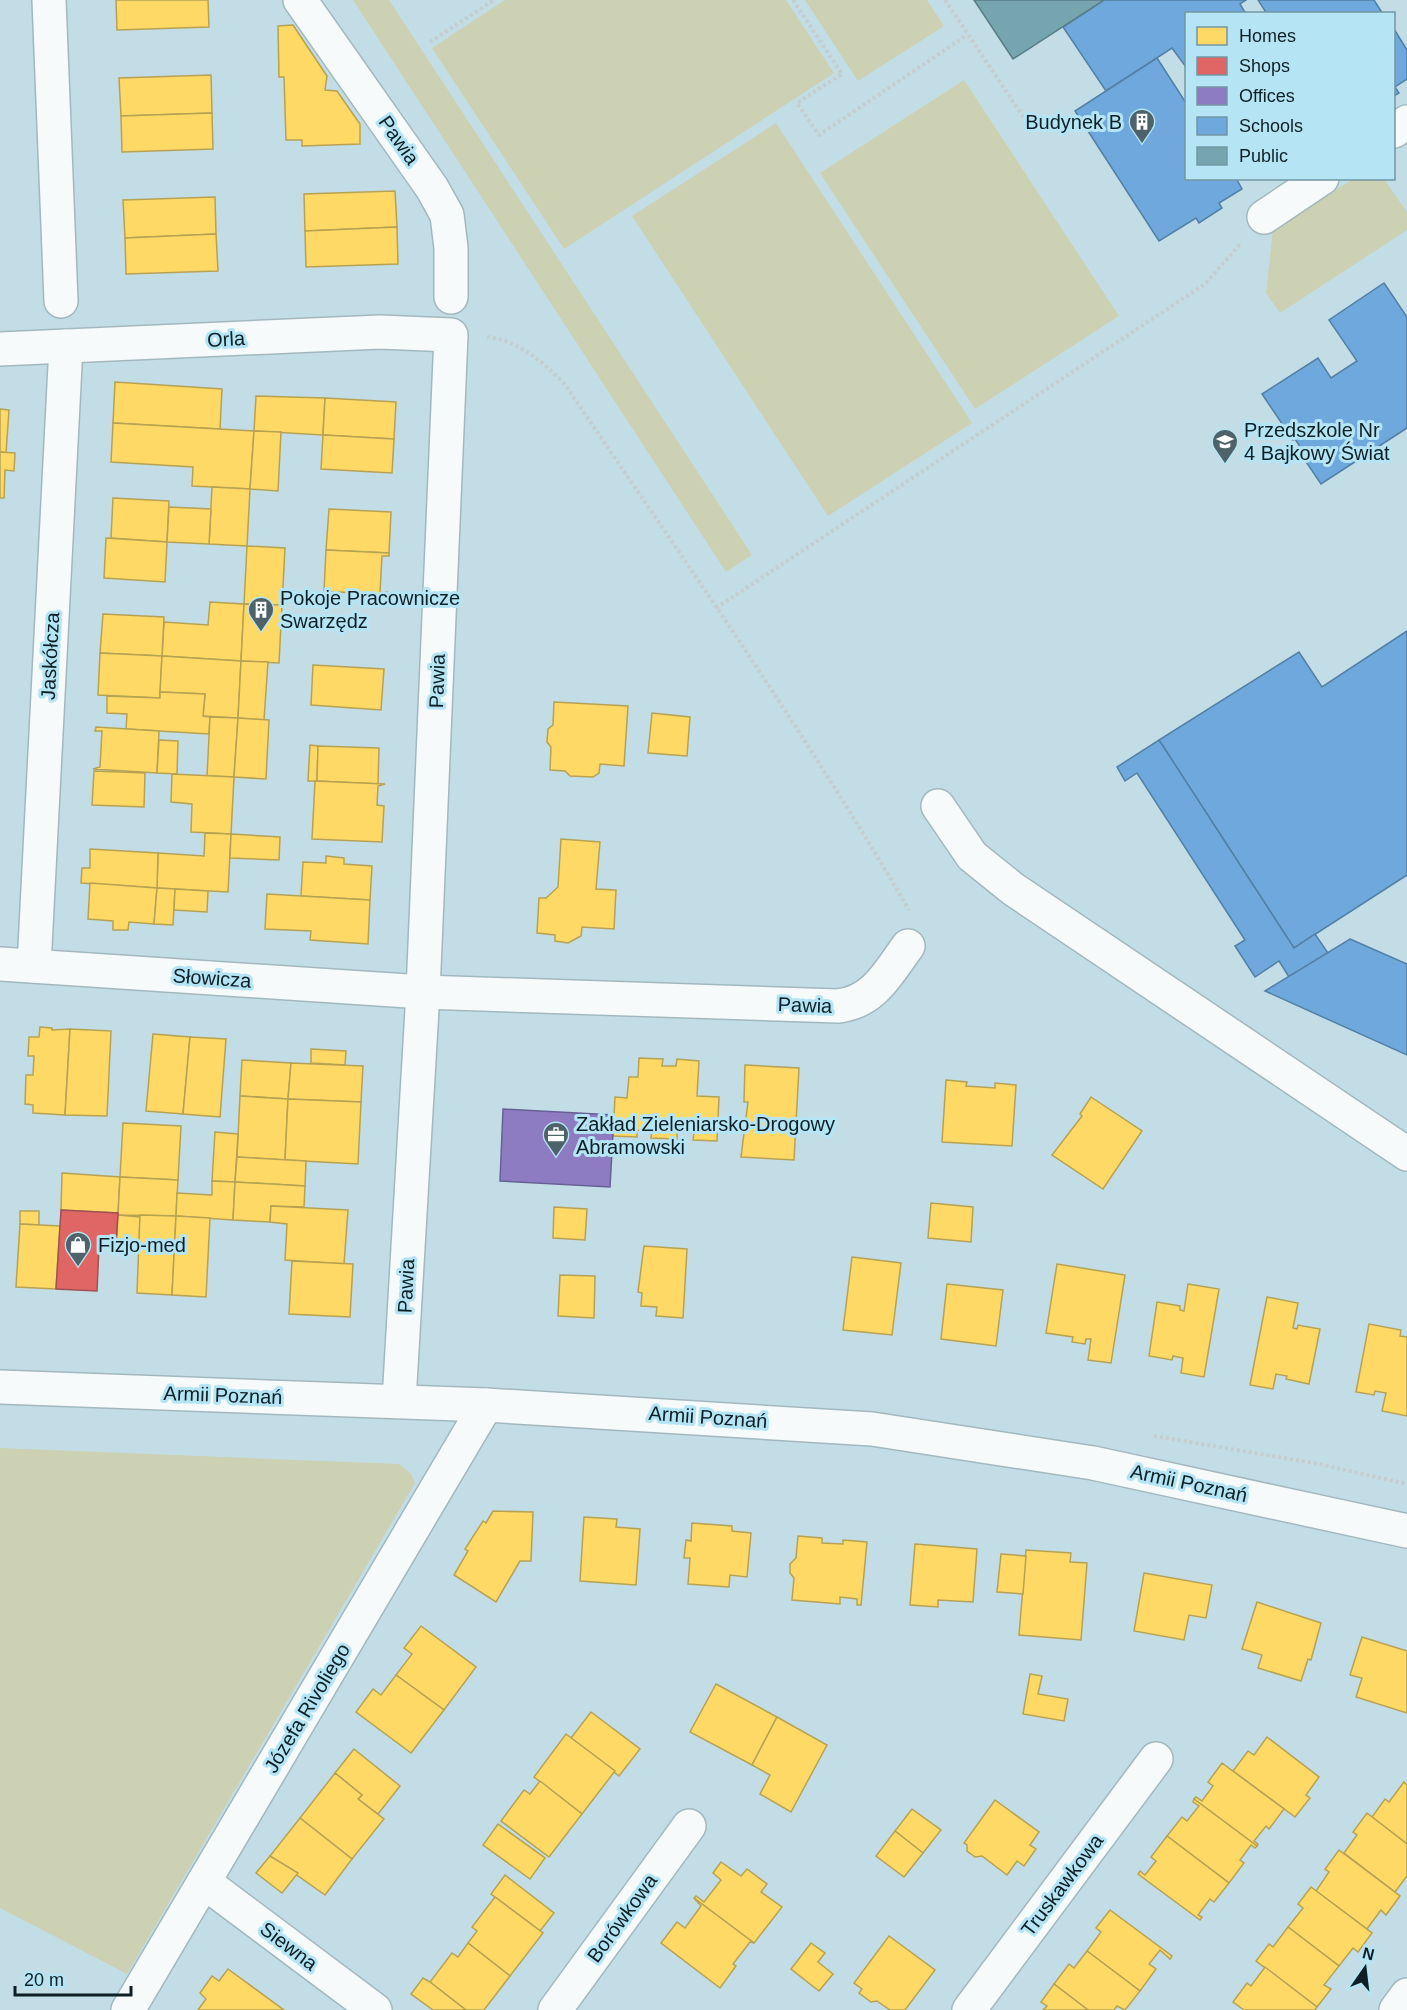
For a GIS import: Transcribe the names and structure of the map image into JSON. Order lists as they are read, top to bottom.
{
  "streets": {
    "street": [
      "Pawia",
      "Orla",
      "Jaskółcza",
      "Słowicza",
      "Armii Poznań",
      "Józefa Rivoliego",
      "Truskawkowa",
      "Borówkowa",
      "Siewna"
    ]
  },
  "crossings": [
    ["Pawia", "Orla"],
    ["Pawia", "Słowicza"],
    ["Pawia", "Armii Poznań"],
    ["Orla", "Jaskółcza"],
    ["Jaskółcza", "Słowicza"],
    ["Armii Poznań", "Józefa Rivoliego"],
    ["Józefa Rivoliego", "Siewna"]
  ],
  "places": {
    "building": ["Budynek B", "Pokoje Pracownicze Swarzędz"],
    "school or university": ["Przedszkole Nr 4 Bajkowy Świat"],
    "office": ["Zakład Zieleniarsko-Drogowy Abramowski"],
    "shop": ["Fizjo-med"]
  },
  "legend": [
    "Homes",
    "Shops",
    "Offices",
    "Schools",
    "Public"
  ],
  "scale_bar": "20 m",
  "north": "top"
}
